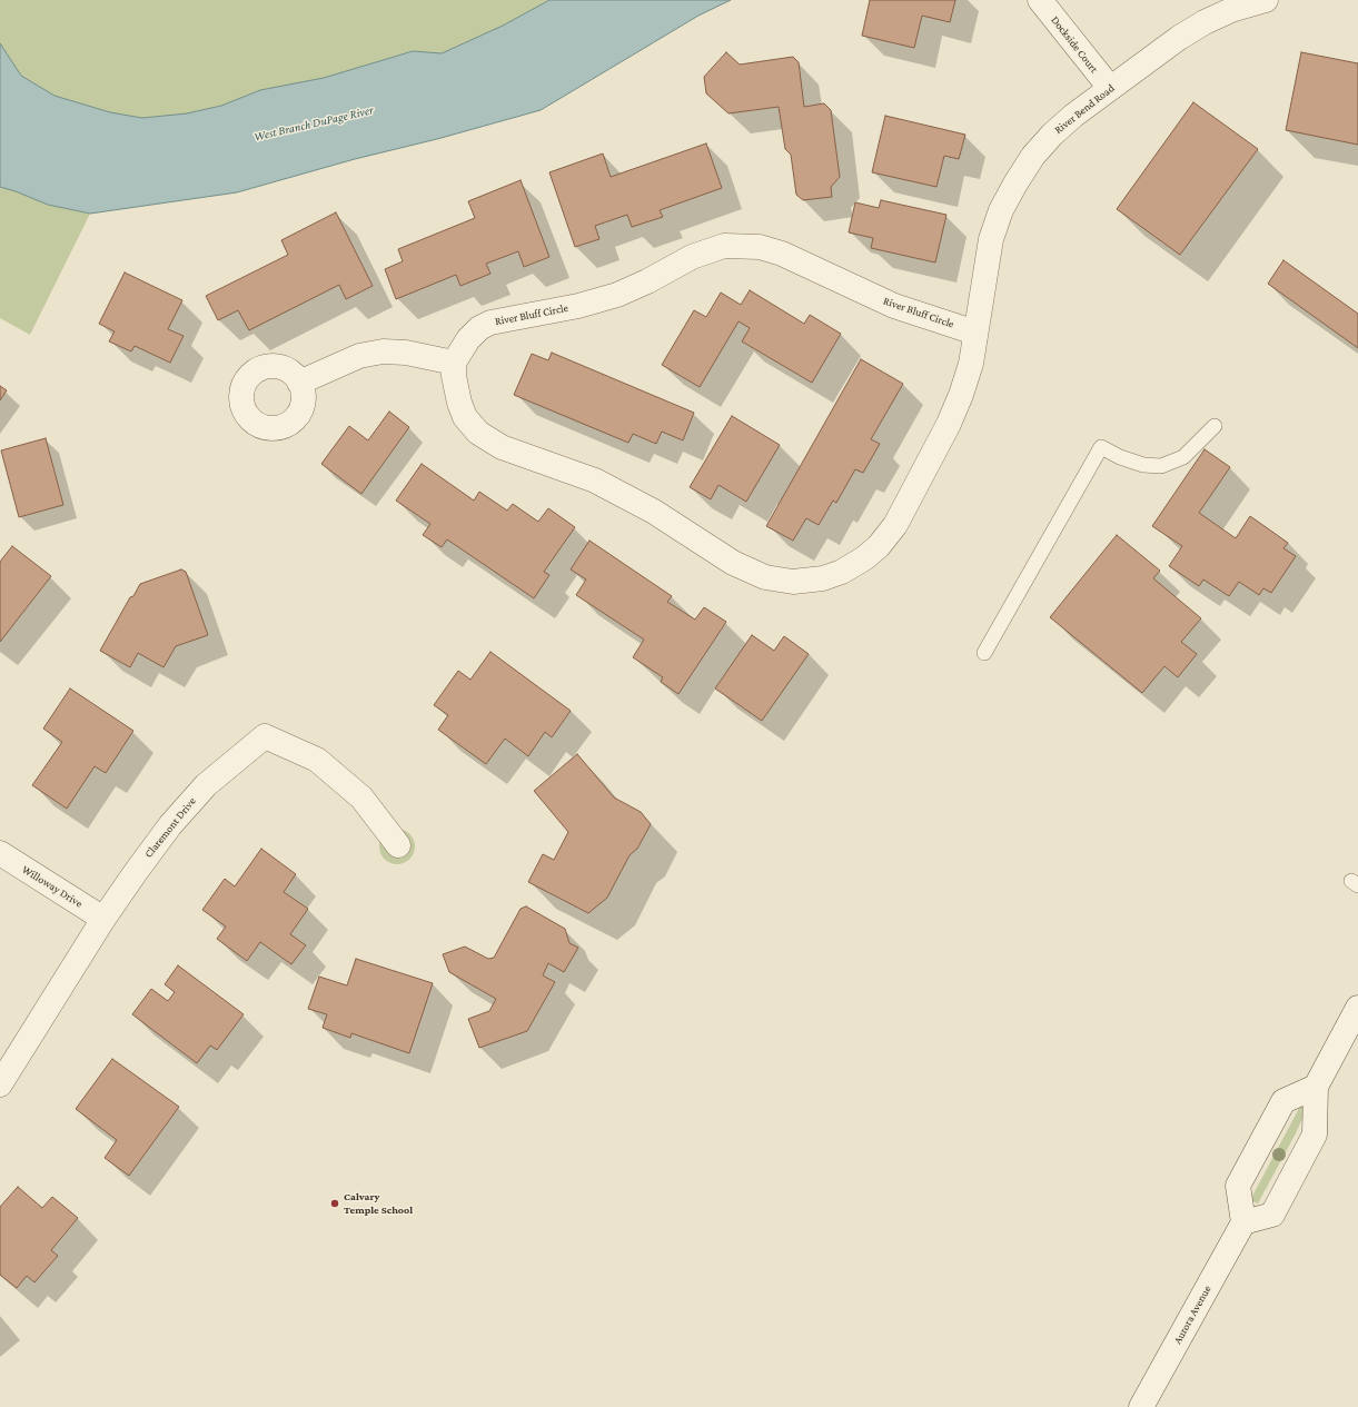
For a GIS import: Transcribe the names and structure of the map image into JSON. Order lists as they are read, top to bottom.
{
  "streets": {
    "street": [
      "Dockside Court",
      "River Bend Road",
      "River Bluff Circle",
      "Claremont Drive",
      "Willoway Drive",
      "Aurora Avenue"
    ]
  },
  "crossings": [
    ["Dockside Court", "River Bend Road"],
    ["River Bend Road", "River Bluff Circle"],
    ["Claremont Drive", "Willoway Drive"]
  ],
  "water": ["West Branch DuPage River"],
  "places": ["Calvary Temple School"]
}
